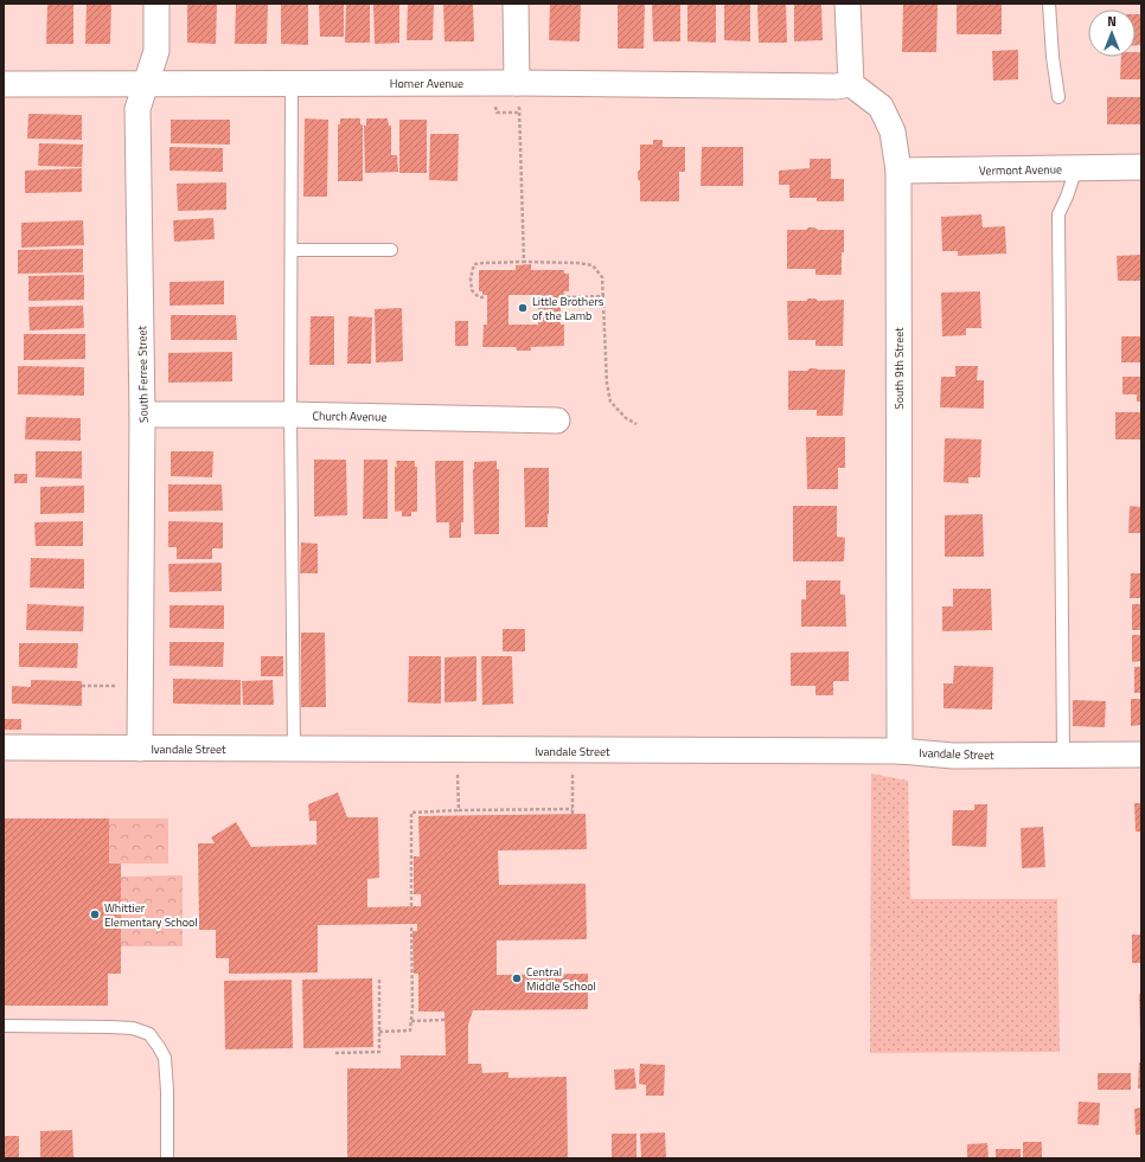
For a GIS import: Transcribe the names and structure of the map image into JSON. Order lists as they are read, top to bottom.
{
  "streets": {
    "street": [
      "Homer Avenue",
      "Vermont Avenue",
      "South 9th Street",
      "South Ferree Street",
      "Church Avenue",
      "Ivandale Street"
    ]
  },
  "crossings": [
    ["Homer Avenue", "South 9th Street"],
    ["Homer Avenue", "South Ferree Street"],
    ["Vermont Avenue", "South 9th Street"],
    ["South 9th Street", "Ivandale Street"],
    ["South Ferree Street", "Church Avenue"],
    ["South Ferree Street", "Ivandale Street"]
  ],
  "places": ["Little Brothers of the Lamb", "Whittier Elementary School", "Central Middle School"],
  "north": "top"
}
